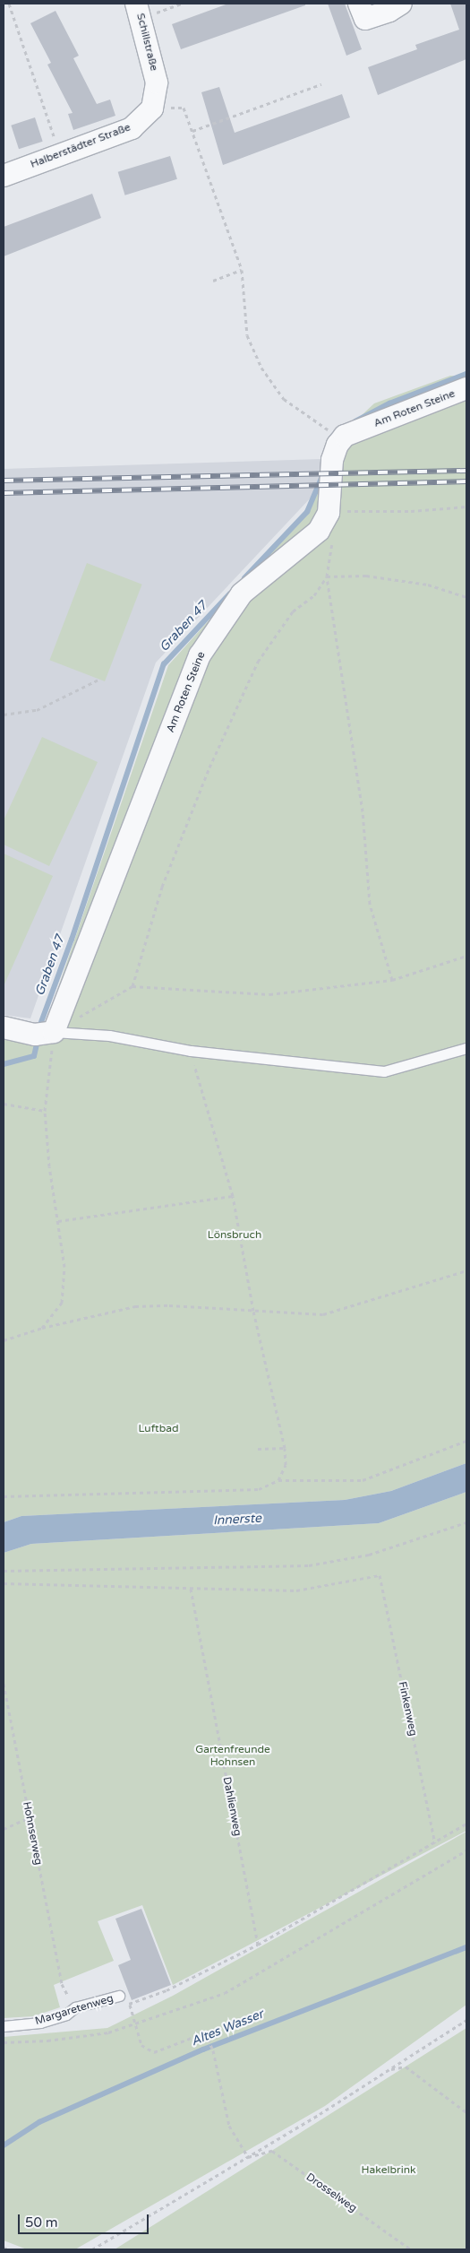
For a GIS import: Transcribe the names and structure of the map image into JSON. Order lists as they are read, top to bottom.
{
  "streets": {
    "street": ["Schillstraße", "Halberstädter Straße", "Am Roten Steine"],
    "lane": ["Margaretenweg"],
    "path": [
      "Finkenweg",
      "Dahlienweg",
      "Hohnserweg",
      "Drosselweg"
    ]
  },
  "crossings": [
    ["Schillstraße", "Halberstädter Straße"],
    ["Finkenweg", "Dahlienweg"]
  ],
  "water": ["Graben 47", "Innerste", "Altes Wasser"],
  "parks": [
    "Lönsbruch",
    "Luftbad",
    "Gartenfreunde Hohnsen",
    "Hakelbrink"
  ],
  "scale_bar": "50 m"
}
